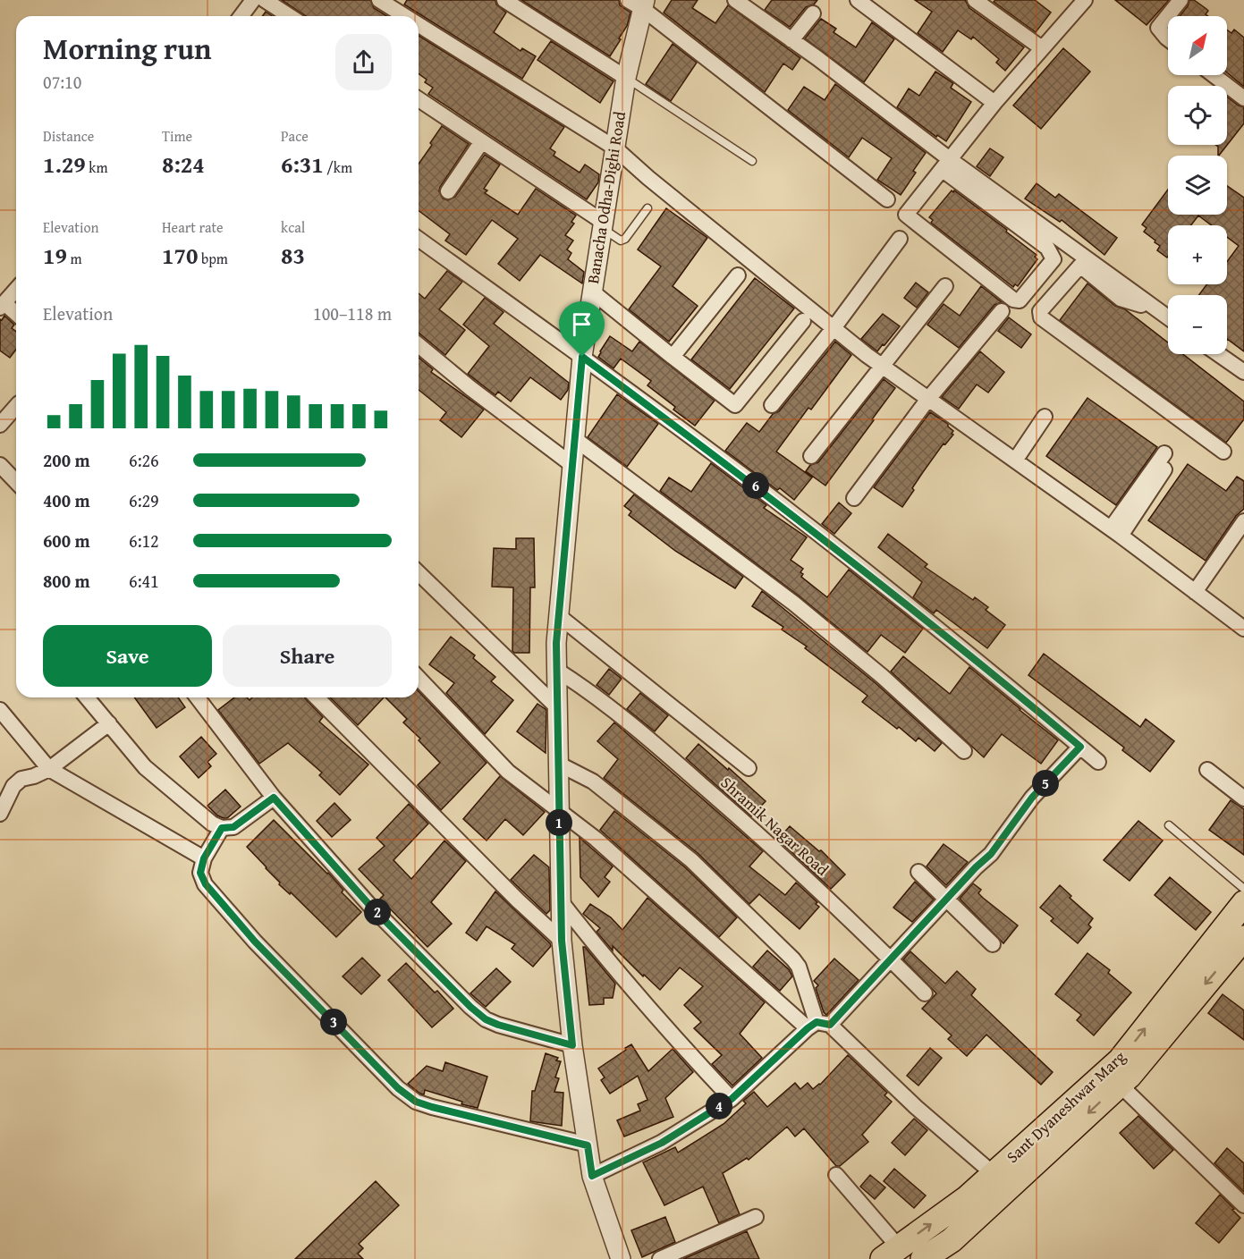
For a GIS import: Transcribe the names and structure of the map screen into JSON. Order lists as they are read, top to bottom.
{
  "streets": {
    "main road": ["Sant Dyaneshwar Marg"],
    "street": ["Banacha Odha-Dighi Road", "Shramik Nagar Road"]
  },
  "crossings": [
    ["Banacha Odha-Dighi Road", "Shramik Nagar Road"]
  ],
  "north": "top right",
  "page": {
    "map_buttons": ["+", "−"],
    "heading": ["Morning run", "07:10"],
    "stats": [
      ["Distance", "1.29 km"],
      ["Time", "8:24"],
      ["Pace", "6:31 /km"],
      ["Elevation", "19 m"],
      ["Heart rate", "170 bpm"],
      ["kcal", "83"]
    ],
    "chart": ["Elevation", "100–118 m"],
    "list": [
      {
        "name": "200 m",
        "note": "6:26"
      },
      {
        "name": "400 m",
        "note": "6:29"
      },
      {
        "name": "600 m",
        "note": "6:12"
      },
      {
        "name": "800 m",
        "note": "6:41"
      }
    ],
    "pins": [
      "6",
      "5",
      "1",
      "2",
      "3",
      "4"
    ],
    "buttons": ["Save", "Share"]
  }
}
